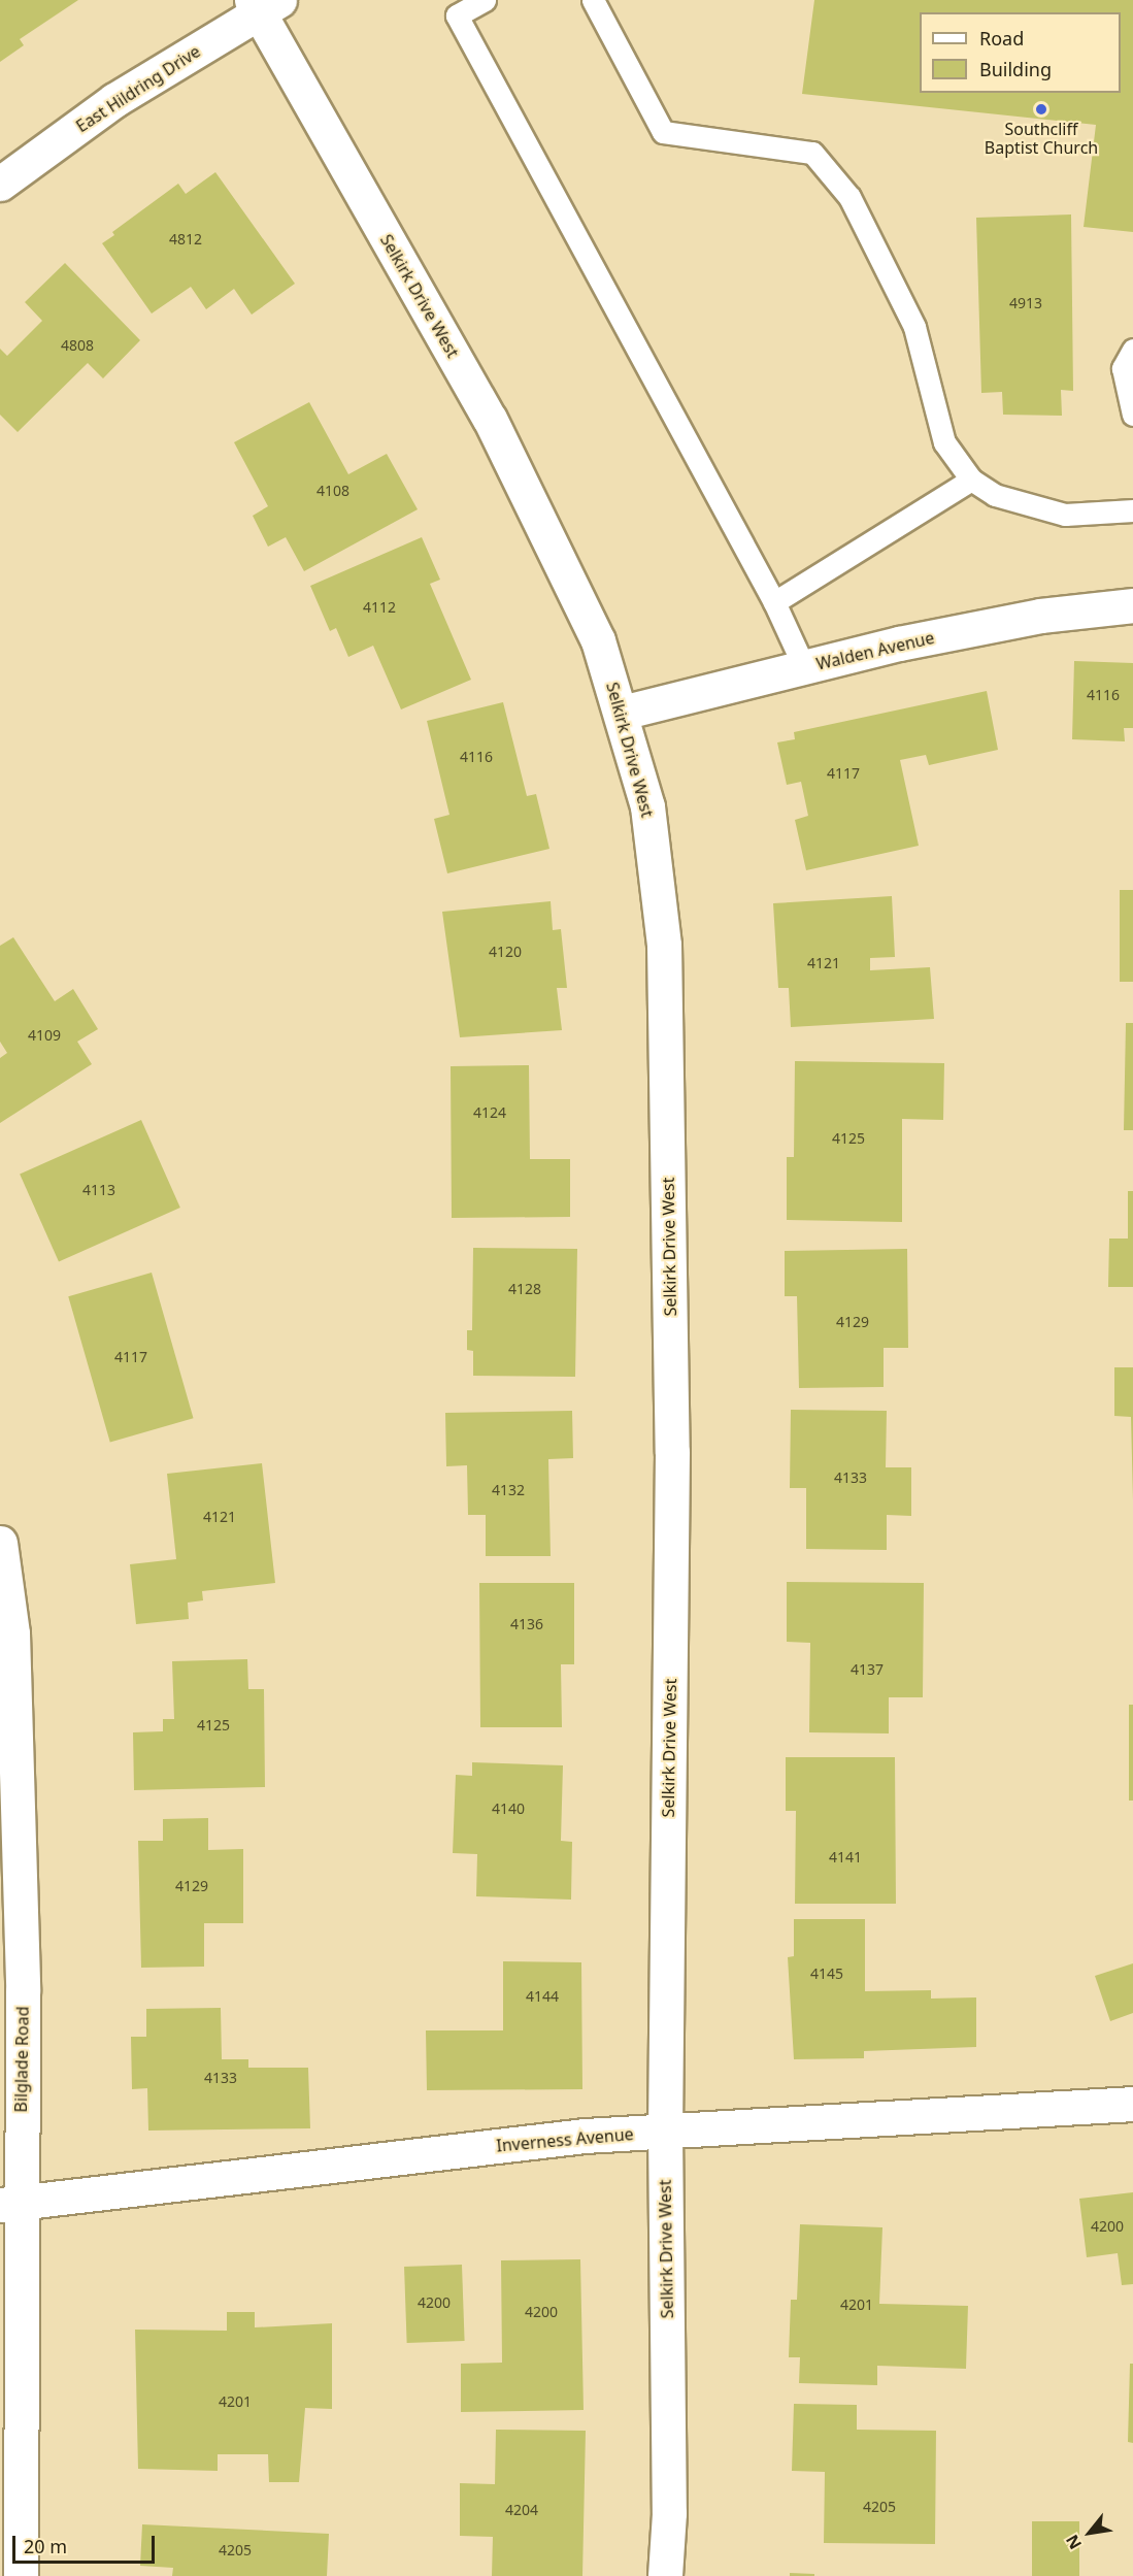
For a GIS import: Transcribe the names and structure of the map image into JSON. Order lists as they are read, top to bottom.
{
  "streets": {
    "street": [
      "East Hildring Drive",
      "Selkirk Drive West",
      "Walden Avenue",
      "Bilglade Road",
      "Inverness Avenue"
    ]
  },
  "crossings": [
    ["East Hildring Drive", "Selkirk Drive West"],
    ["Selkirk Drive West", "Walden Avenue"],
    ["Selkirk Drive West", "Inverness Avenue"],
    ["Bilglade Road", "Inverness Avenue"]
  ],
  "places": ["Southcliff Baptist Church"],
  "house_numbers": [
    "4812",
    "4913",
    "4808",
    "4108",
    "4112",
    "4116",
    "4116",
    "4117",
    "4120",
    "4121",
    "4109",
    "4124",
    "4125",
    "4113",
    "4128",
    "4129",
    "4117",
    "4133",
    "4132",
    "4121",
    "4136",
    "4137",
    "4125",
    "4140",
    "4141",
    "4129",
    "4145",
    "4144",
    "4133",
    "4200",
    "4200",
    "4201",
    "4200",
    "4201",
    "4205",
    "4204",
    "4205"
  ],
  "legend": ["Road", "Building"],
  "scale_bar": "20 m",
  "north": "bottom left"
}
